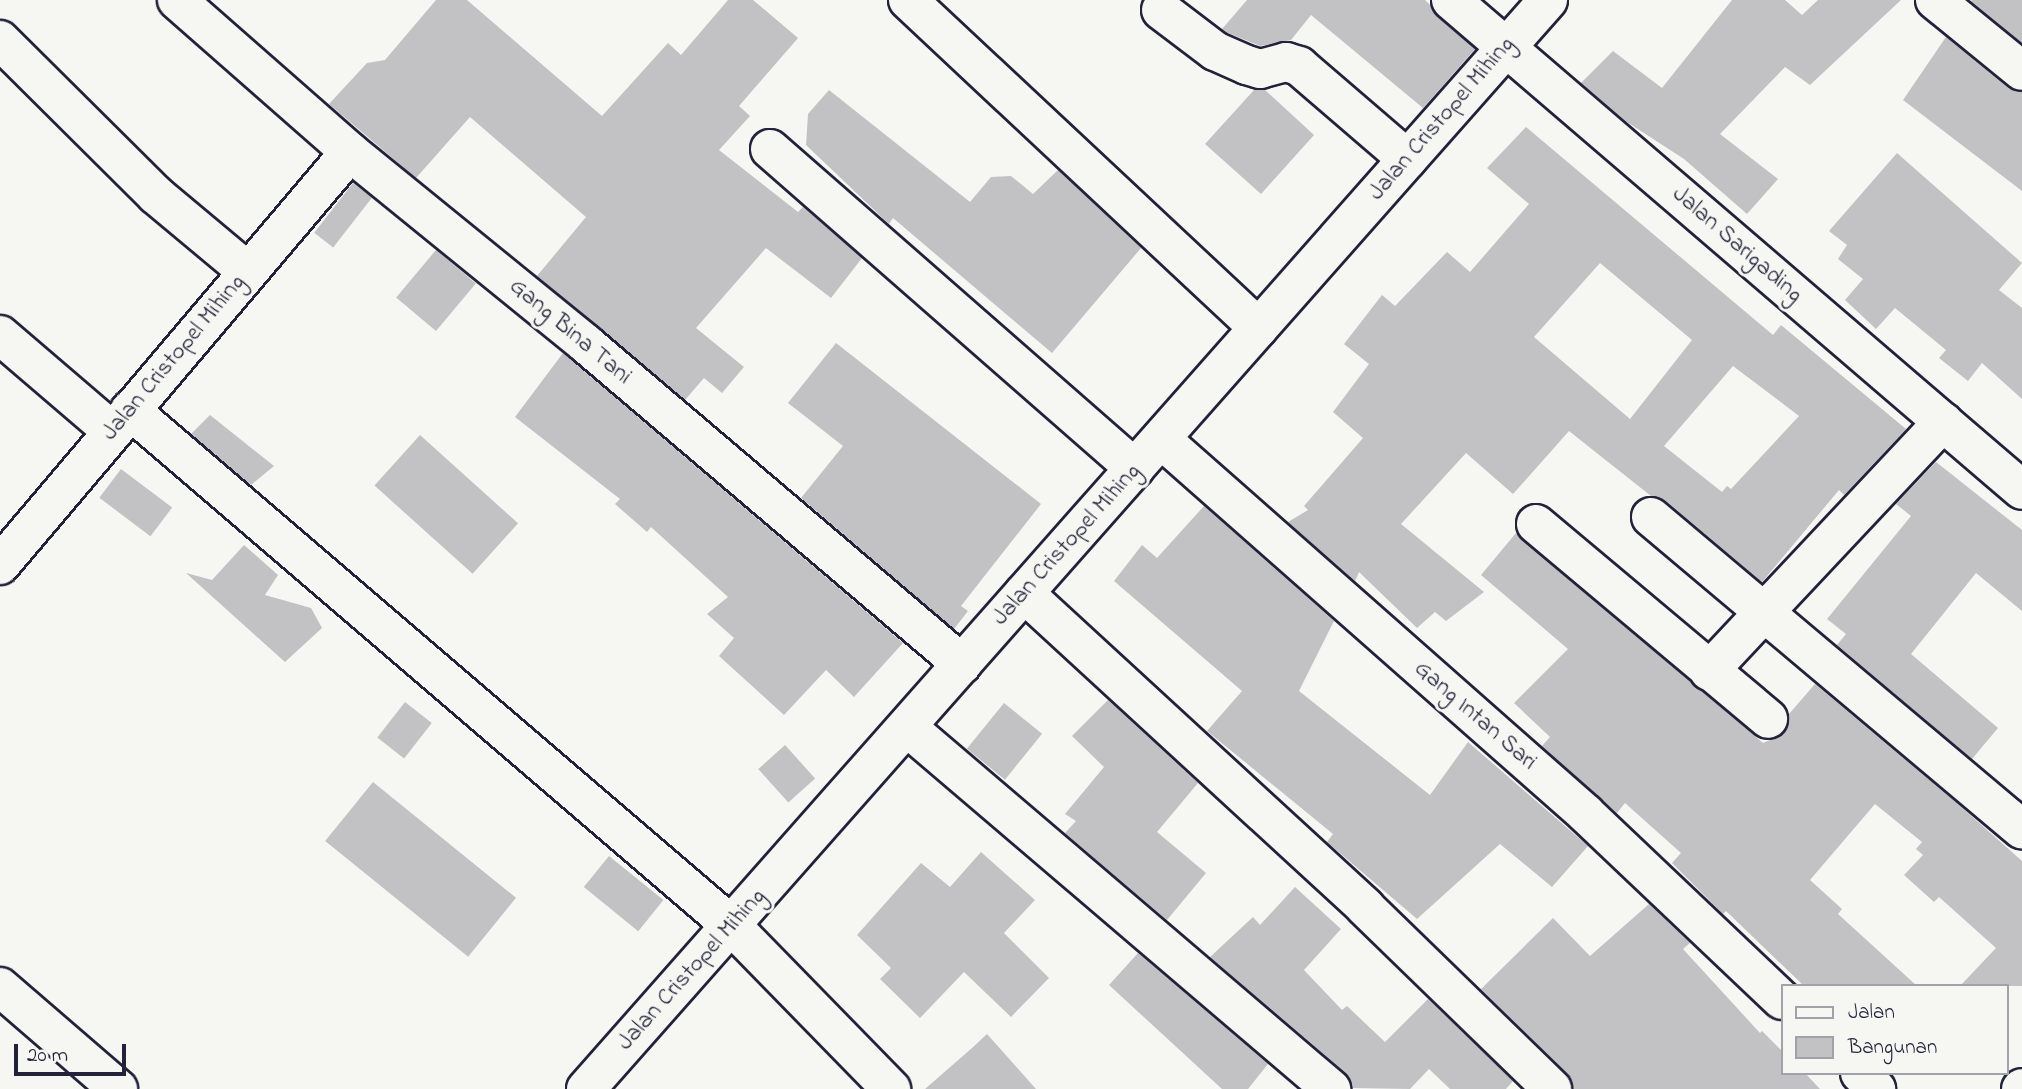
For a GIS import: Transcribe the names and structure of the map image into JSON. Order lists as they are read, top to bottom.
{
  "streets": {
    "street": [
      "Jalan Cristopel Mihing",
      "Jalan Sarigading",
      "Gang Bina Tani",
      "Gang Intan Sari"
    ]
  },
  "crossings": [
    ["Jalan Cristopel Mihing", "Jalan Sarigading"],
    ["Jalan Cristopel Mihing", "Gang Bina Tani"],
    ["Jalan Cristopel Mihing", "Gang Intan Sari"]
  ],
  "legend": ["Jalan", "Bangunan"],
  "scale_bar": "20 m"
}
